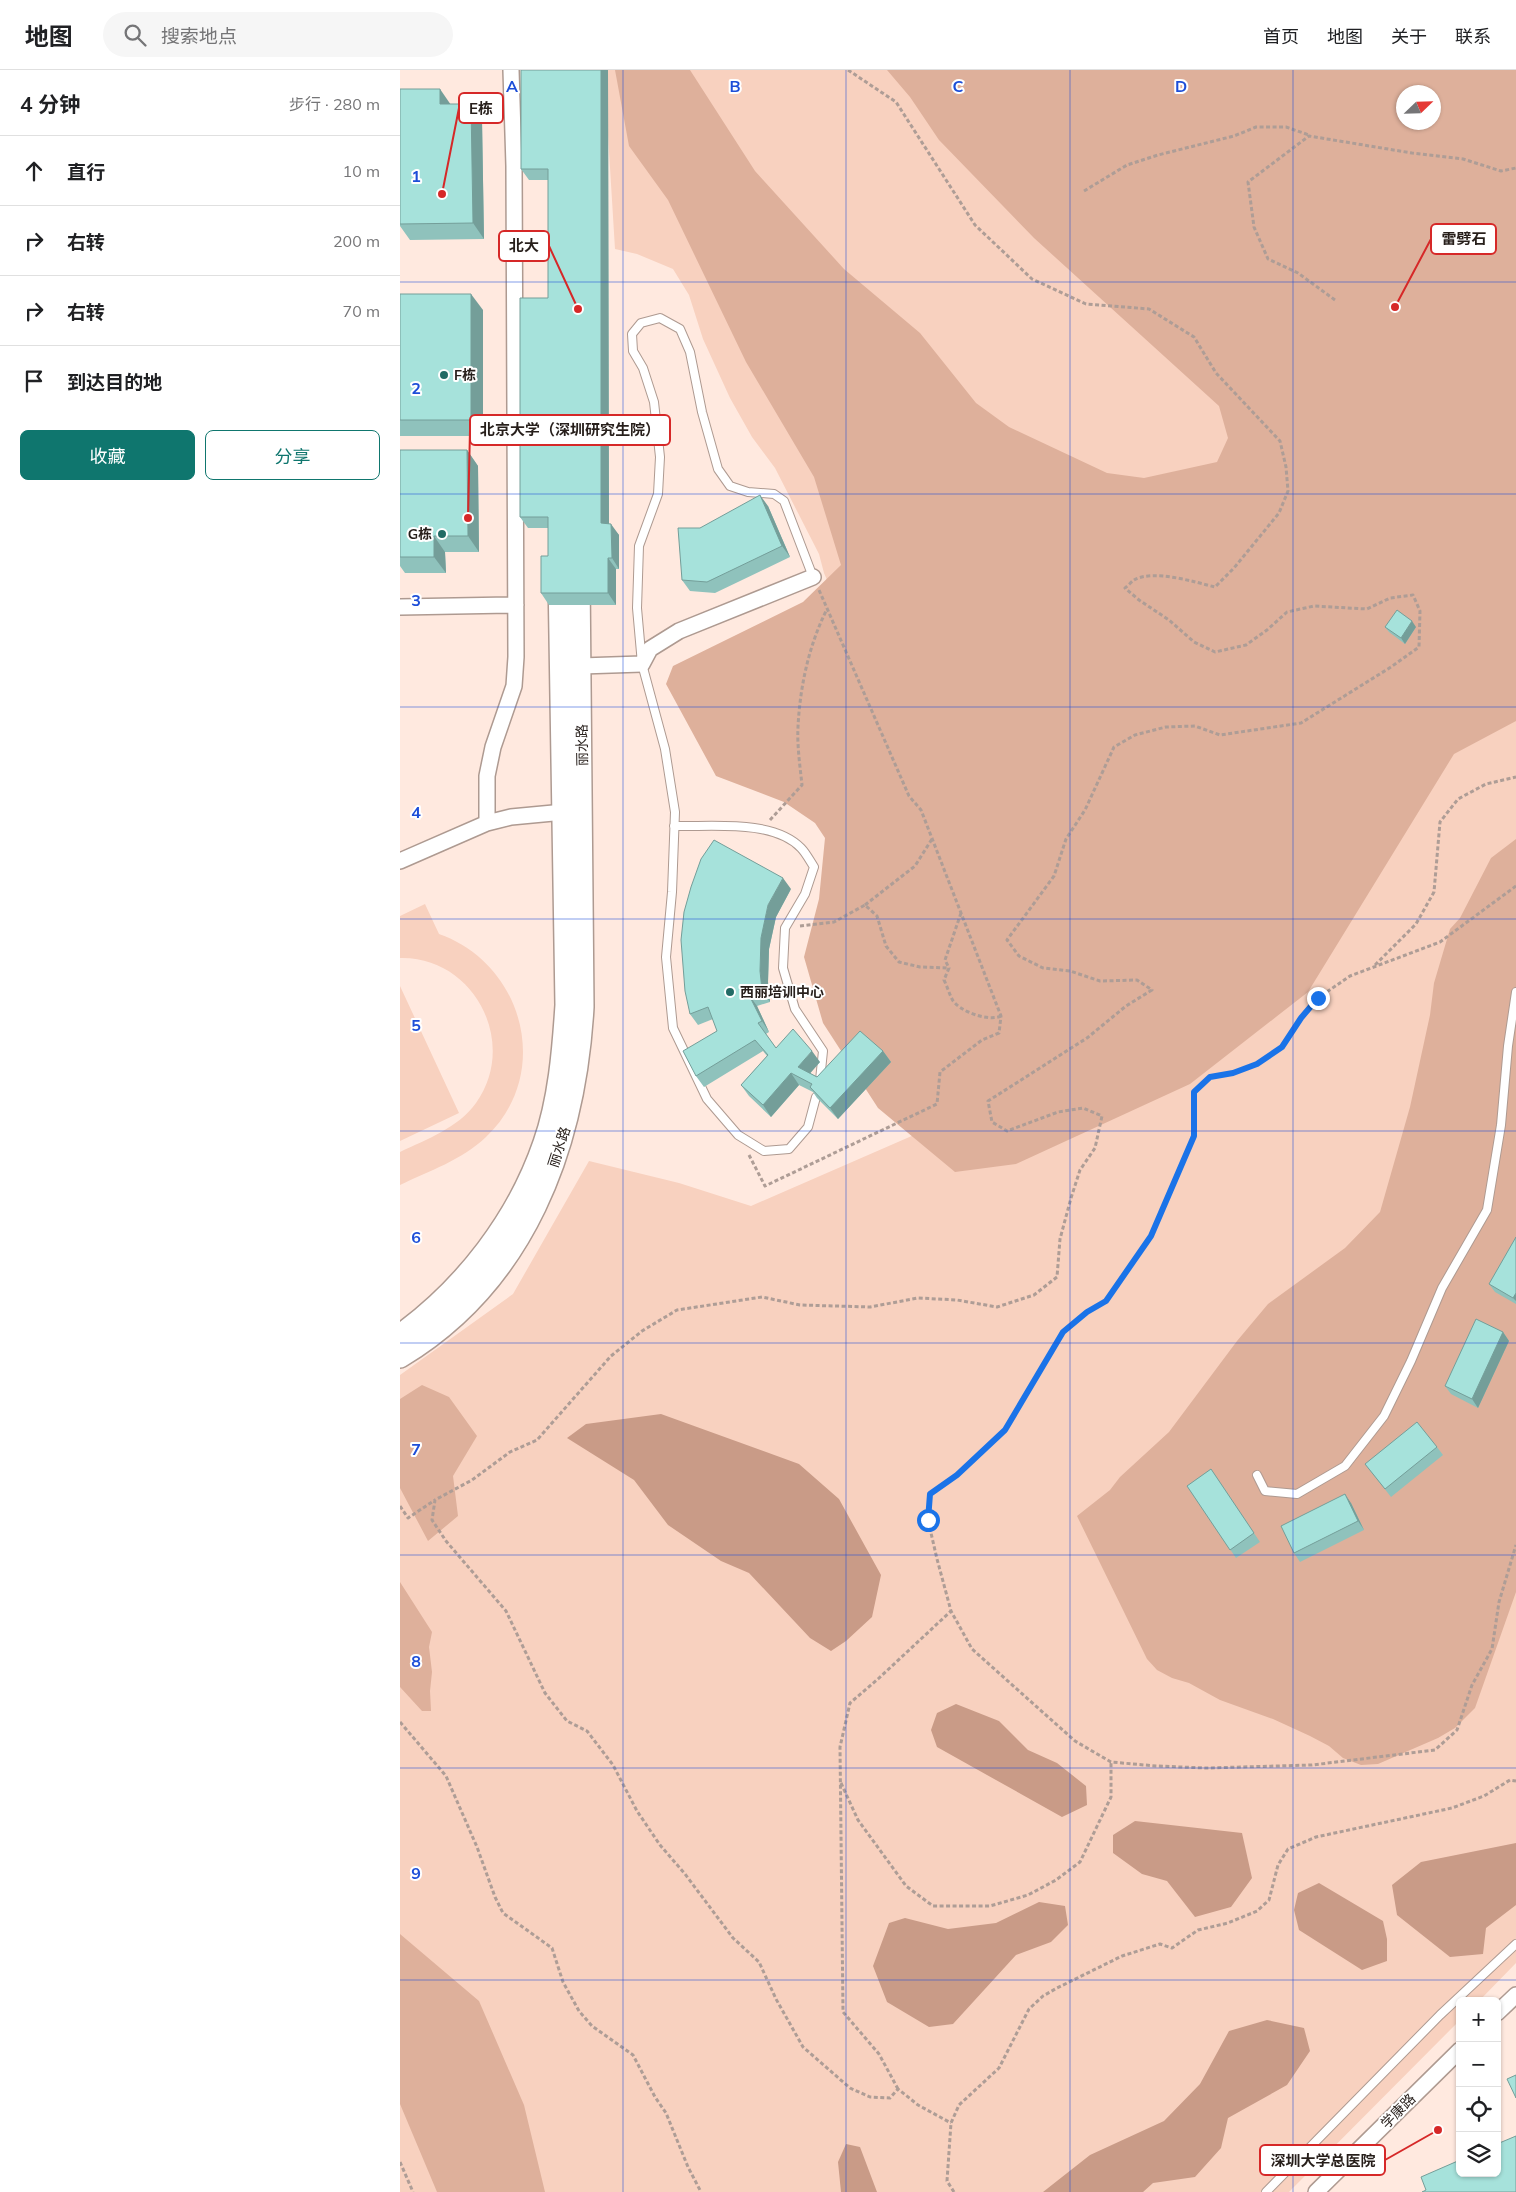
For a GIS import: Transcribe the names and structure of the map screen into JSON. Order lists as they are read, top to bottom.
{
  "streets": {
    "main road": ["丽水路"],
    "street": ["学康路"]
  },
  "places": [
    "E栋",
    "雷劈石",
    "北大",
    "F栋",
    "北京大学（深圳研究生院）",
    "G栋",
    "西丽培训中心",
    "深圳大学总医院"
  ],
  "north": "top right",
  "page": {
    "header": "地图",
    "search": "搜索地点",
    "nav": [
      "首页",
      "地图",
      "关于",
      "联系"
    ],
    "heading": ["4 分钟", "步行 · 280 m"],
    "list": [
      ["直行", "10 m"],
      ["右转", "200 m"],
      ["右转", "70 m"],
      "到达目的地"
    ],
    "buttons": ["收藏", "分享"],
    "map_buttons": ["+", "−"]
  },
  "grid": {
    "columns": [
      "A",
      "B",
      "C",
      "D"
    ],
    "rows": [
      "1",
      "2",
      "3",
      "4",
      "5",
      "6",
      "7",
      "8",
      "9"
    ]
  }
}
